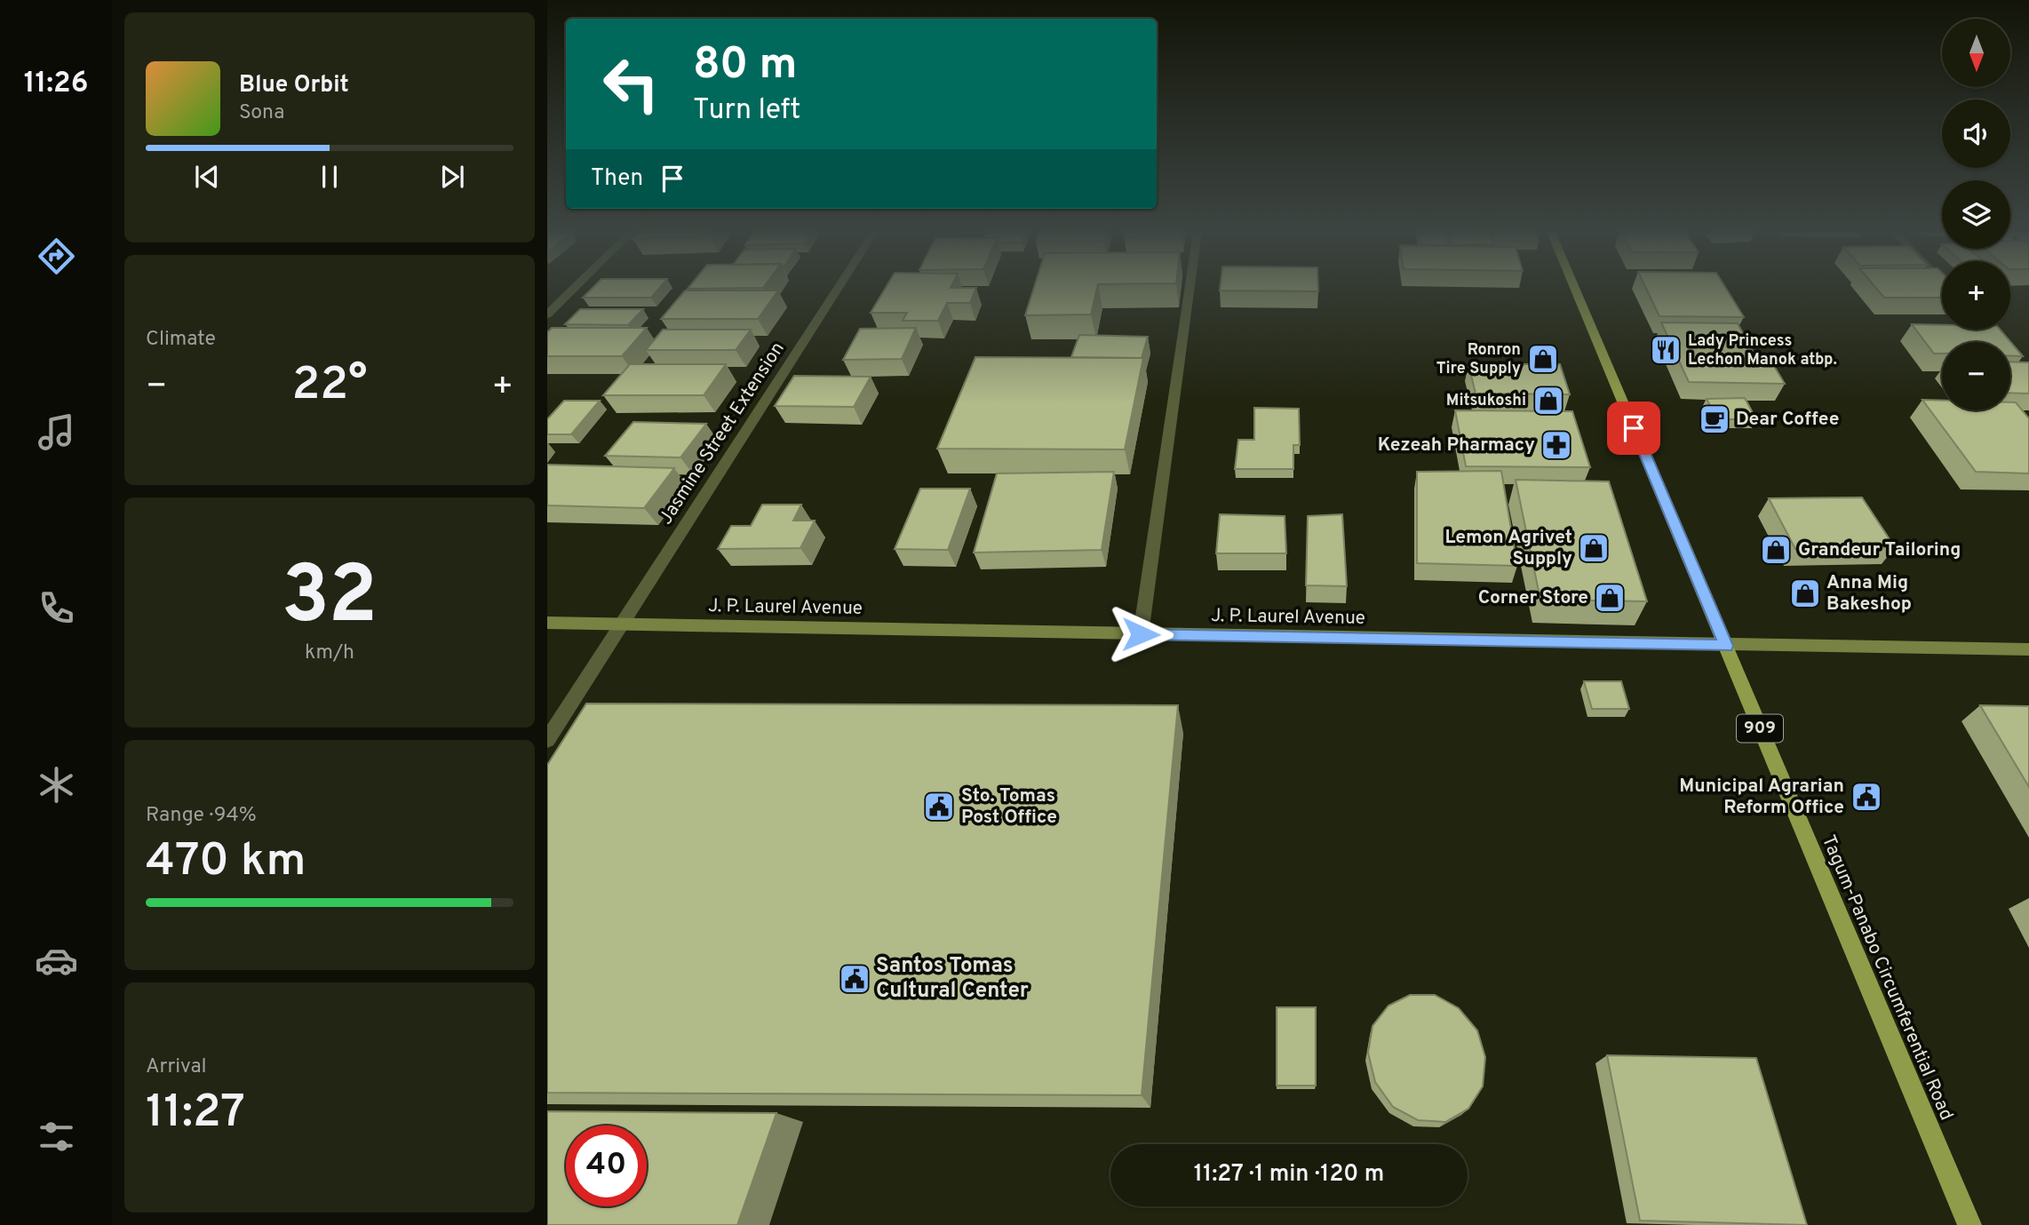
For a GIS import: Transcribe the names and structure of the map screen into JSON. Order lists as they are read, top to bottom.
{
  "streets": {
    "main road": ["909", "Tagum-Panabo Circumferential Road"],
    "street": ["Jasmine Street Extension", "J. P. Laurel Avenue"]
  },
  "crossings": [
    ["Jasmine Street Extension", "J. P. Laurel Avenue"],
    ["J. P. Laurel Avenue", "Tagum-Panabo Circumferential Road"]
  ],
  "places": {
    "restaurant": ["Lady Princess Lechon Manok atbp."],
    "shop": [
      "Ronron Tire Supply",
      "Mitsukoshi",
      "Lemon Agrivet Supply",
      "Grandeur Tailoring",
      "Anna Mig Bakeshop",
      "Corner Store"
    ],
    "cafe": ["Dear Coffee"],
    "pharmacy": ["Kezeah Pharmacy"],
    "public building": ["Municipal Agrarian Reform Office", "Sto. Tomas Post Office", "Santos Tomas Cultural Center"]
  },
  "north": "bottom",
  "page": {
    "tabs": "11:26",
    "map_buttons": ["+", "−"],
    "turn": ["80 m", "Turn left"],
    "song": ["Blue Orbit", "Sona"],
    "then": "Then",
    "tile": [
      "Climate",
      ["32", "km/h"],
      ["Range · 94%", "470 km"],
      ["Arrival", "11:27"]
    ],
    "heat": ["−", "22°", "+"],
    "limit": "40",
    "trip": "11:27 · 1 min · 120 m"
  }
}
